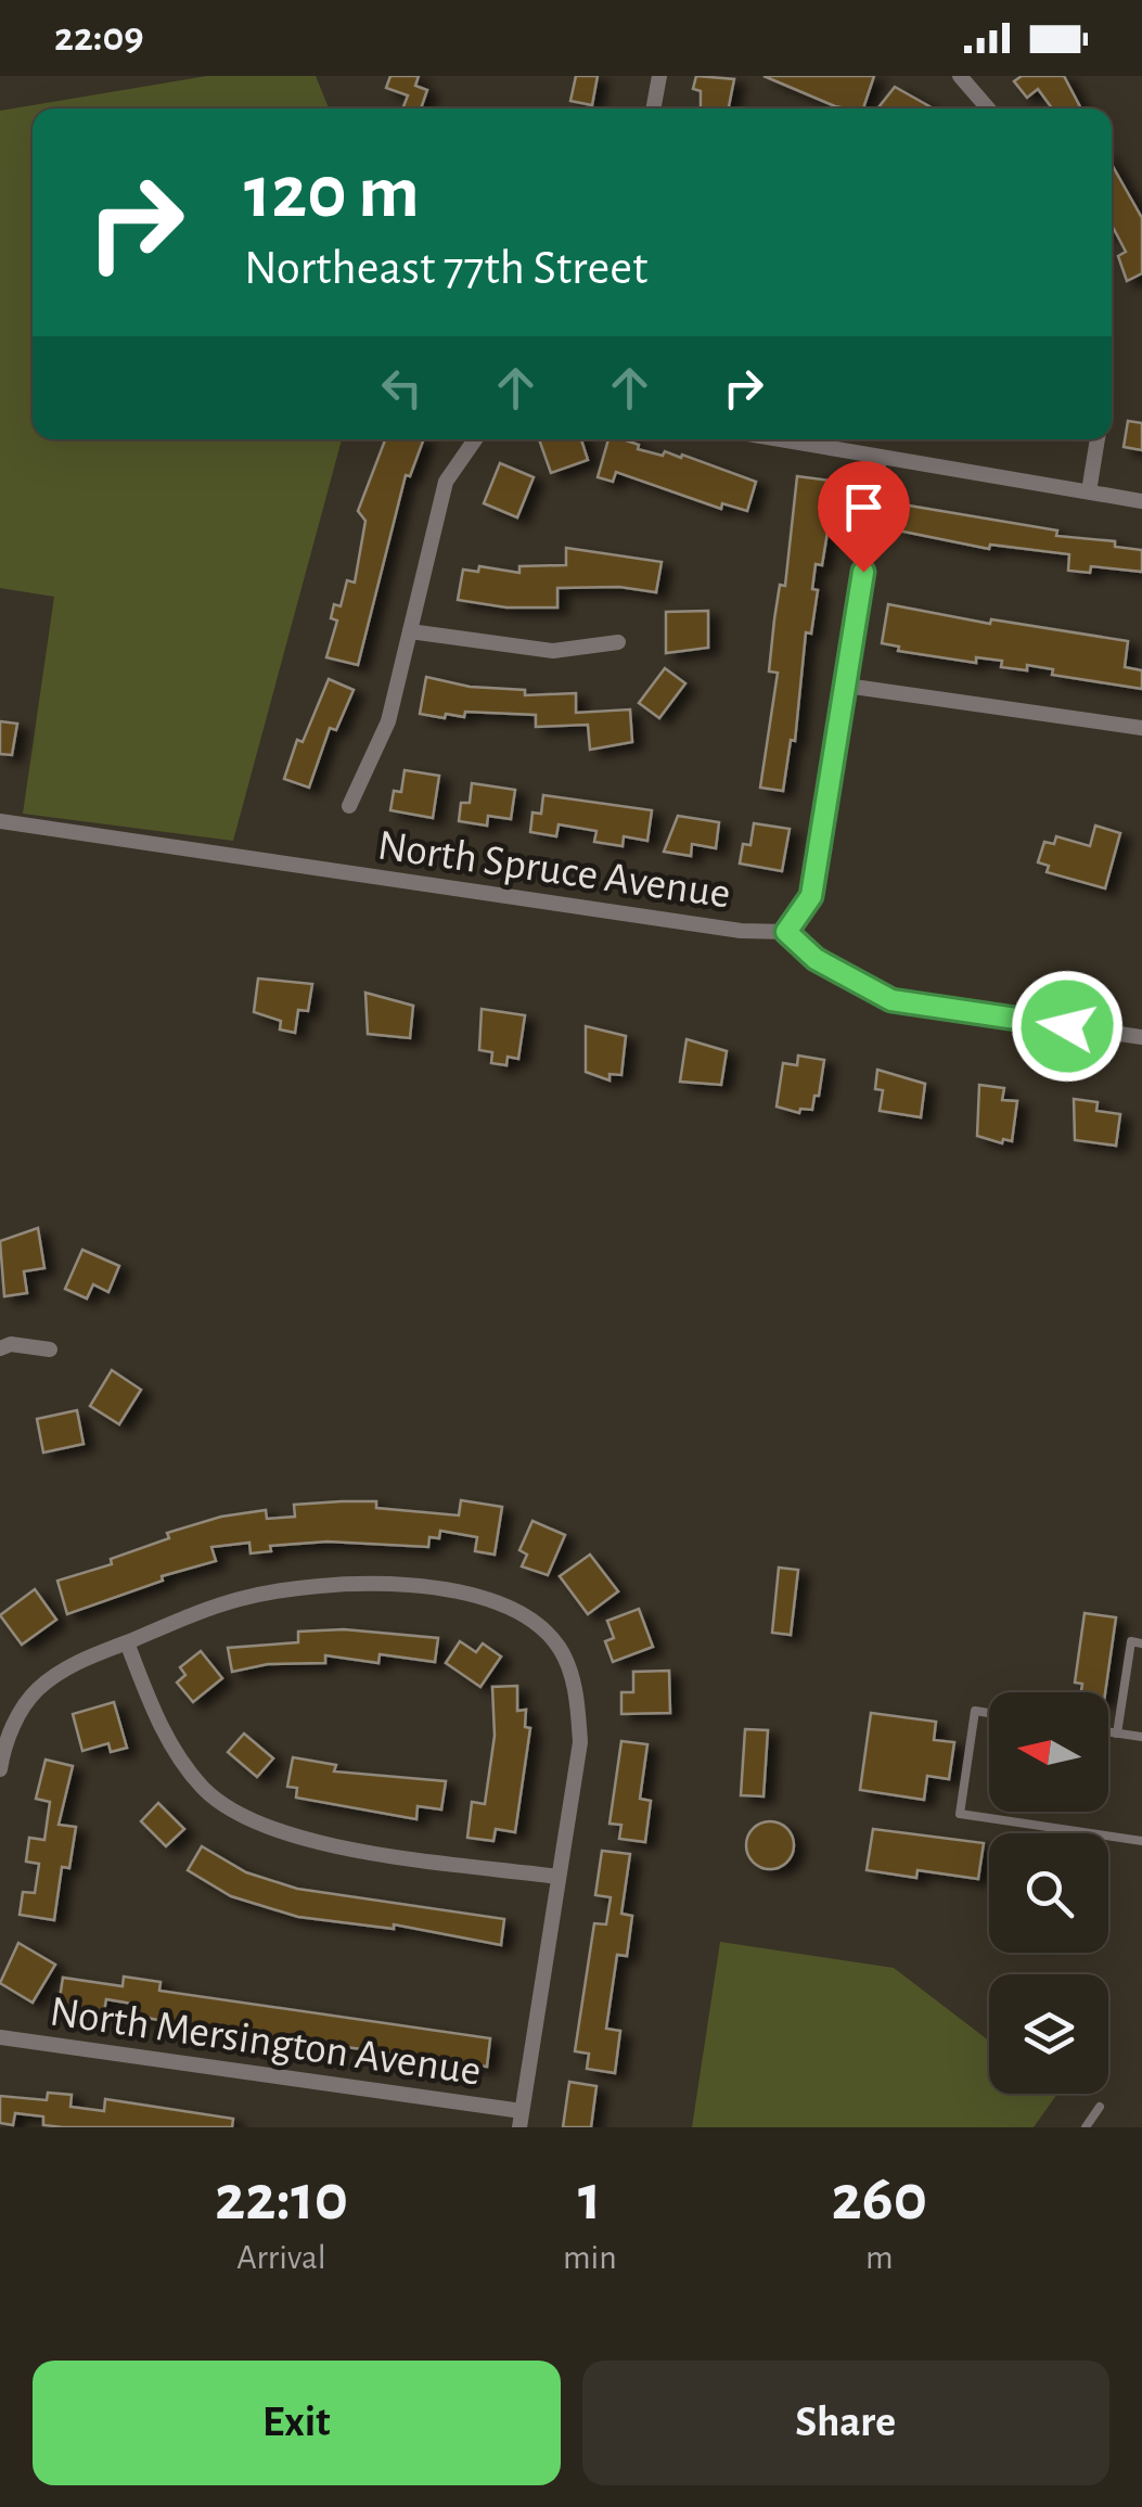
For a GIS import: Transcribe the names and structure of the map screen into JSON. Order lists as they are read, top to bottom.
{
  "streets": {
    "street": ["North Spruce Avenue", "North Mersington Avenue"]
  },
  "north": "left",
  "page": {
    "status": "22:09",
    "turn": ["120 m", "Northeast 77th Street"],
    "eta": [
      "22:10",
      "Arrival",
      "1",
      "min",
      "260",
      "m"
    ],
    "buttons": ["Exit", "Share"]
  }
}
